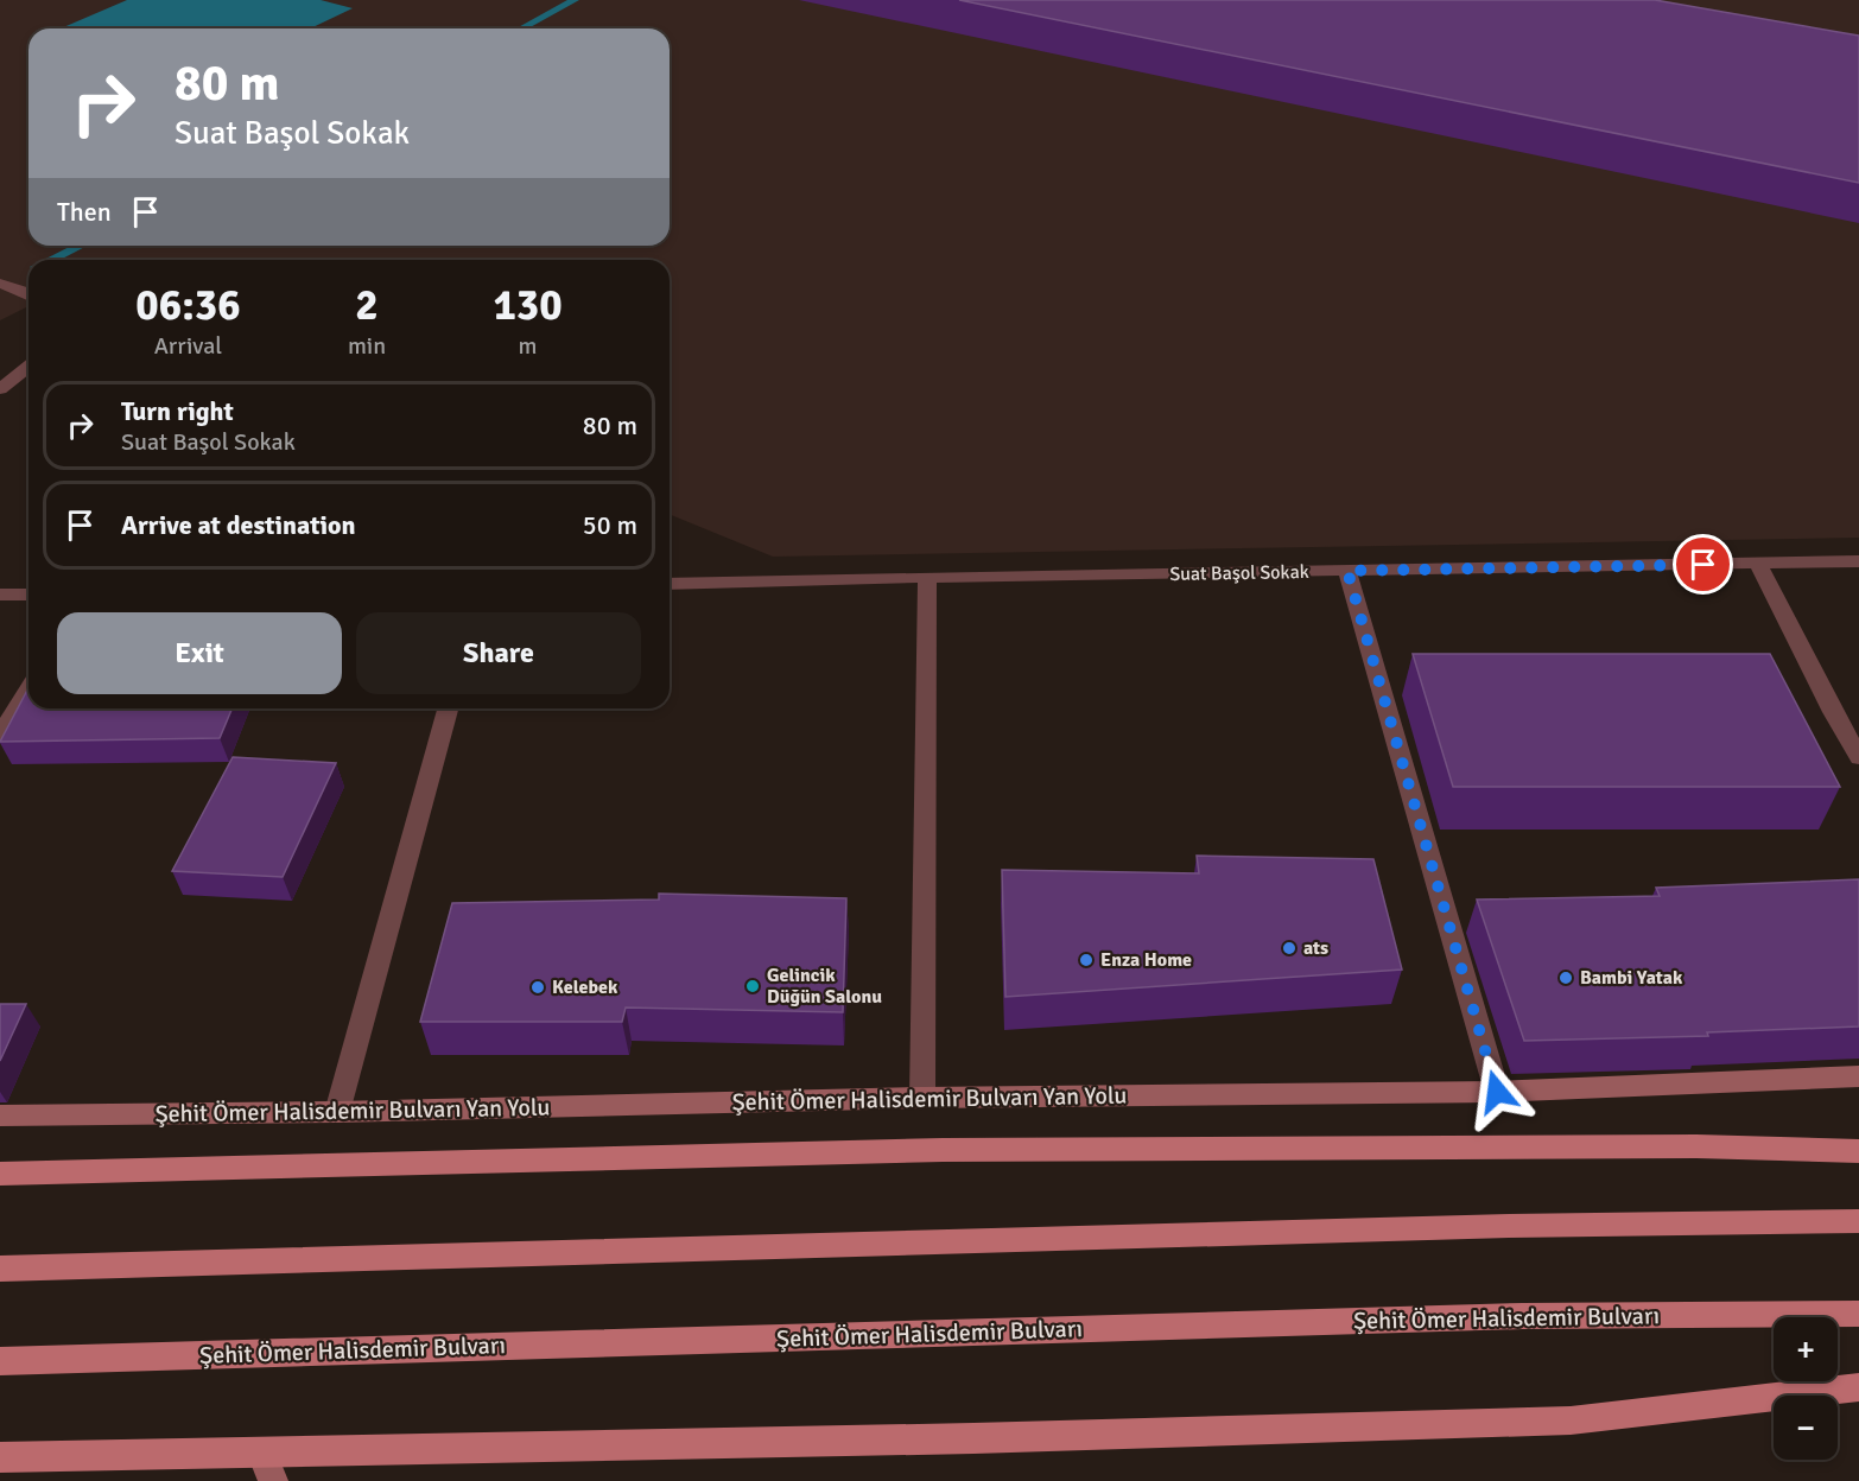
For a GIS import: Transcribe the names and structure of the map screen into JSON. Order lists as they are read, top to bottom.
{
  "streets": {
    "main road": ["Şehit Ömer Halisdemir Bulvarı"],
    "street": ["Suat Başol Sokak", "Şehit Ömer Halisdemir Bulvarı Yan Yolu"]
  },
  "places": [
    "ats",
    "Enza Home",
    "Bambi Yatak",
    "Gelincik Düğün Salonu",
    "Kelebek"
  ],
  "page": {
    "turn": ["80 m", "Suat Başol Sokak"],
    "then": "Then",
    "eta": [
      "06:36",
      "Arrival",
      "2",
      "min",
      "130",
      "m"
    ],
    "list": [
      {
        "name": "Turn right",
        "note": "Suat Başol Sokak",
        "value": "80 m"
      },
      {
        "name": "Arrive at destination",
        "value": "50 m"
      }
    ],
    "buttons": ["Exit", "Share"],
    "map_buttons": ["+", "−"]
  }
}
